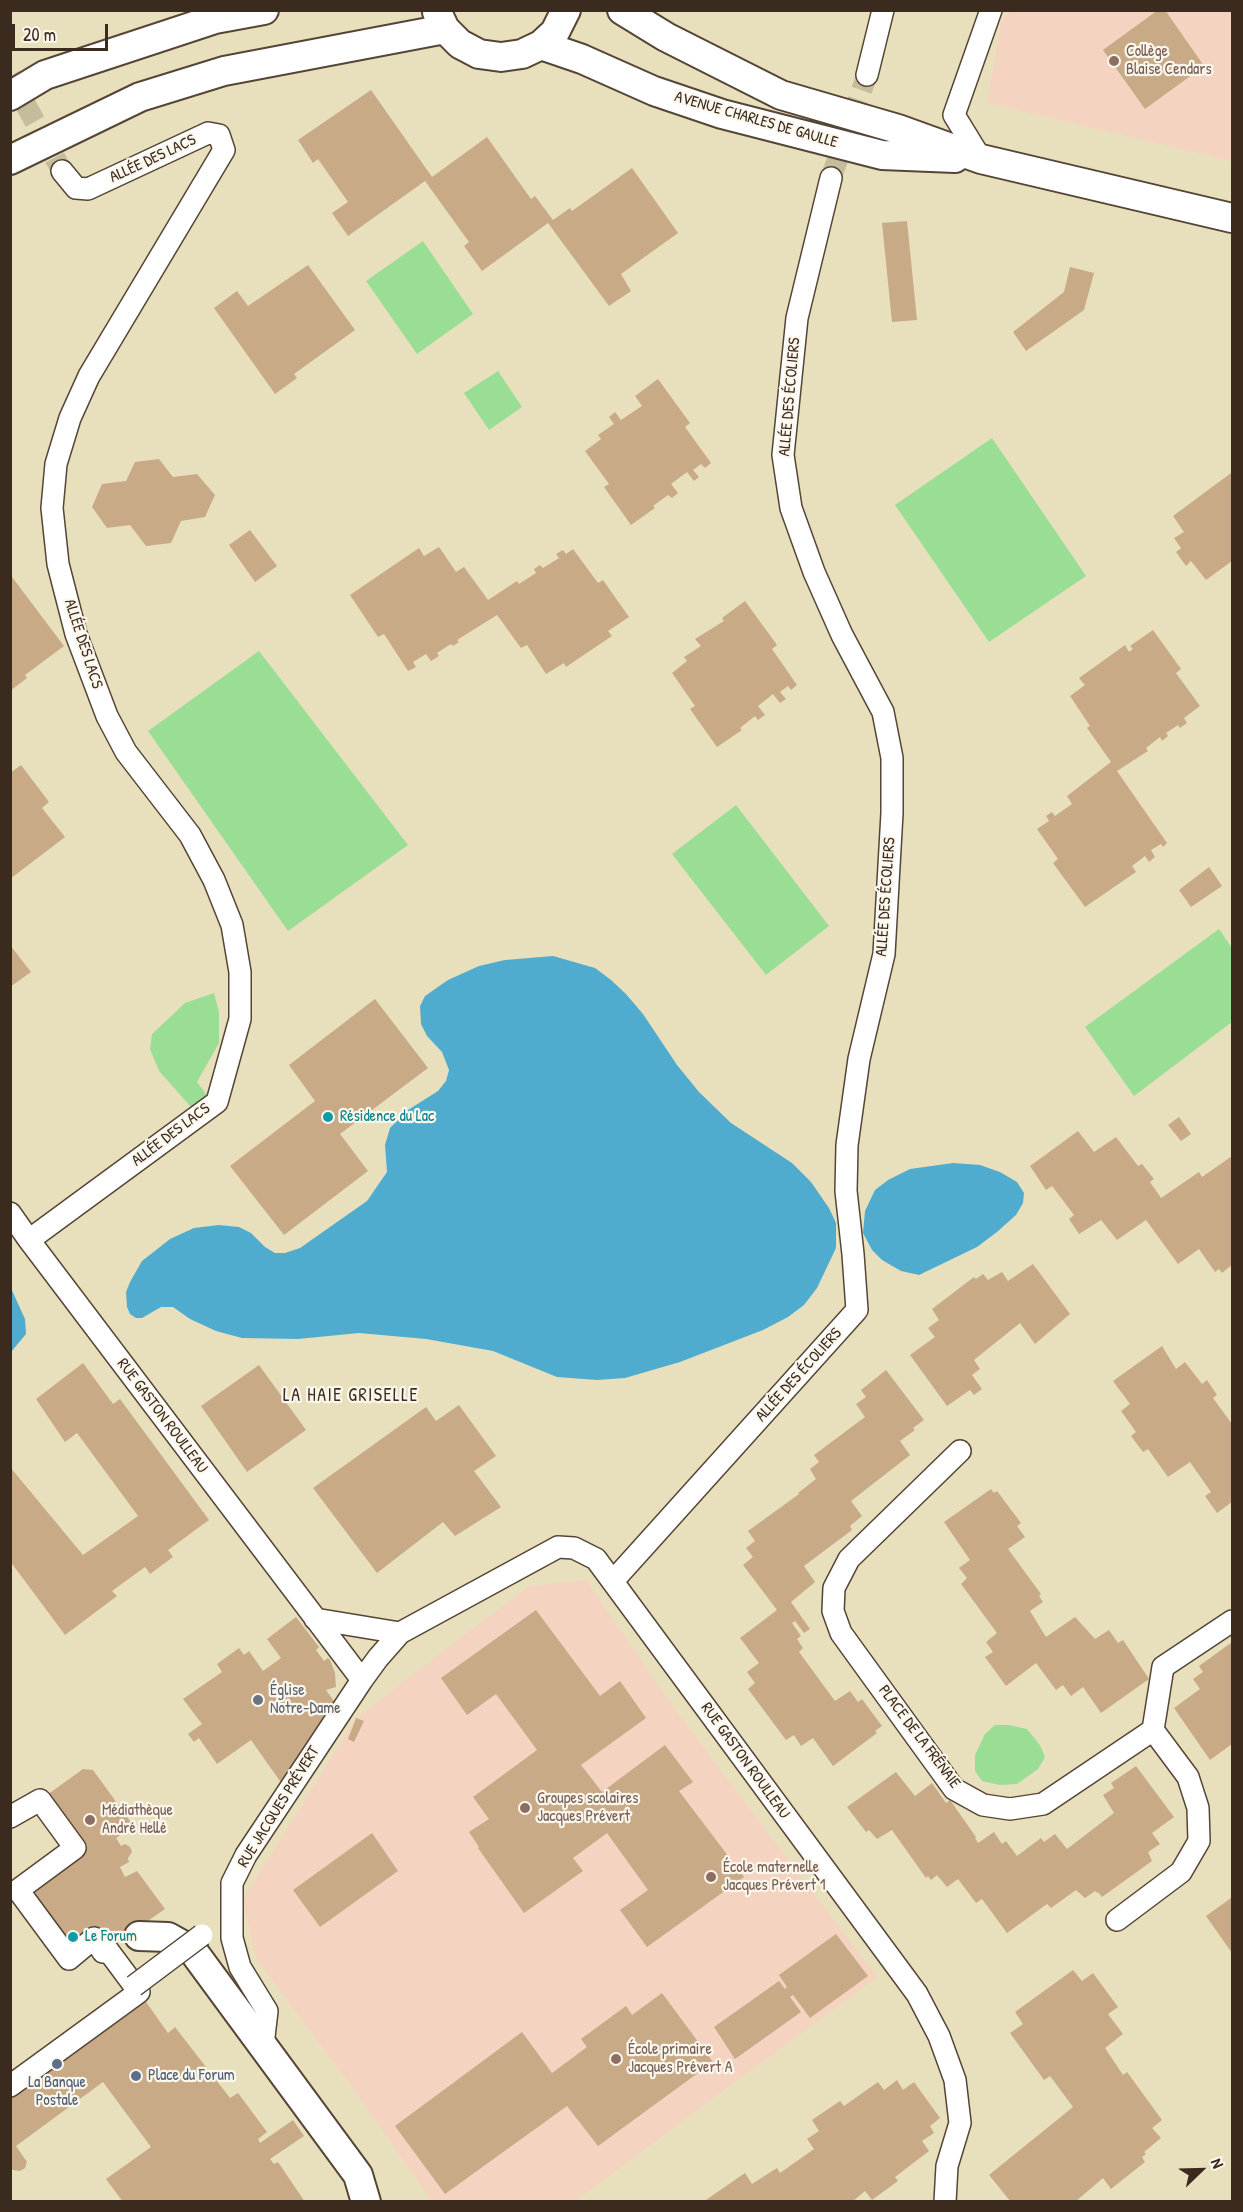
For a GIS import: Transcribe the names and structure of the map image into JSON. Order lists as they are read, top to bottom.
{
  "streets": {
    "street": [
      "AVENUE CHARLES DE GAULLE",
      "ALLÉE DES LACS",
      "ALLÉE DES ÉCOLIERS",
      "RUE GASTON ROULLEAU",
      "PLACE DE LA FRÊNAIE",
      "RUE JACQUES PRÉVERT"
    ]
  },
  "crossings": [
    ["ALLÉE DES LACS", "RUE GASTON ROULLEAU"],
    ["ALLÉE DES ÉCOLIERS", "RUE GASTON ROULLEAU"],
    ["RUE GASTON ROULLEAU", "RUE JACQUES PRÉVERT"]
  ],
  "districts": ["LA HAIE GRISELLE"],
  "places": [
    "Collège Blaise Cendars",
    "Résidence du Lac",
    "Église Notre-Dame",
    "Groupes scolaires Jacques Prévert",
    "Médiathèque André Hellé",
    "École maternelle Jacques Prévert 1",
    "Le Forum",
    "École primaire Jacques Prévert A",
    "La Banque Postale",
    "Place du Forum"
  ],
  "scale_bar": "20 m",
  "north": "top right"
}
